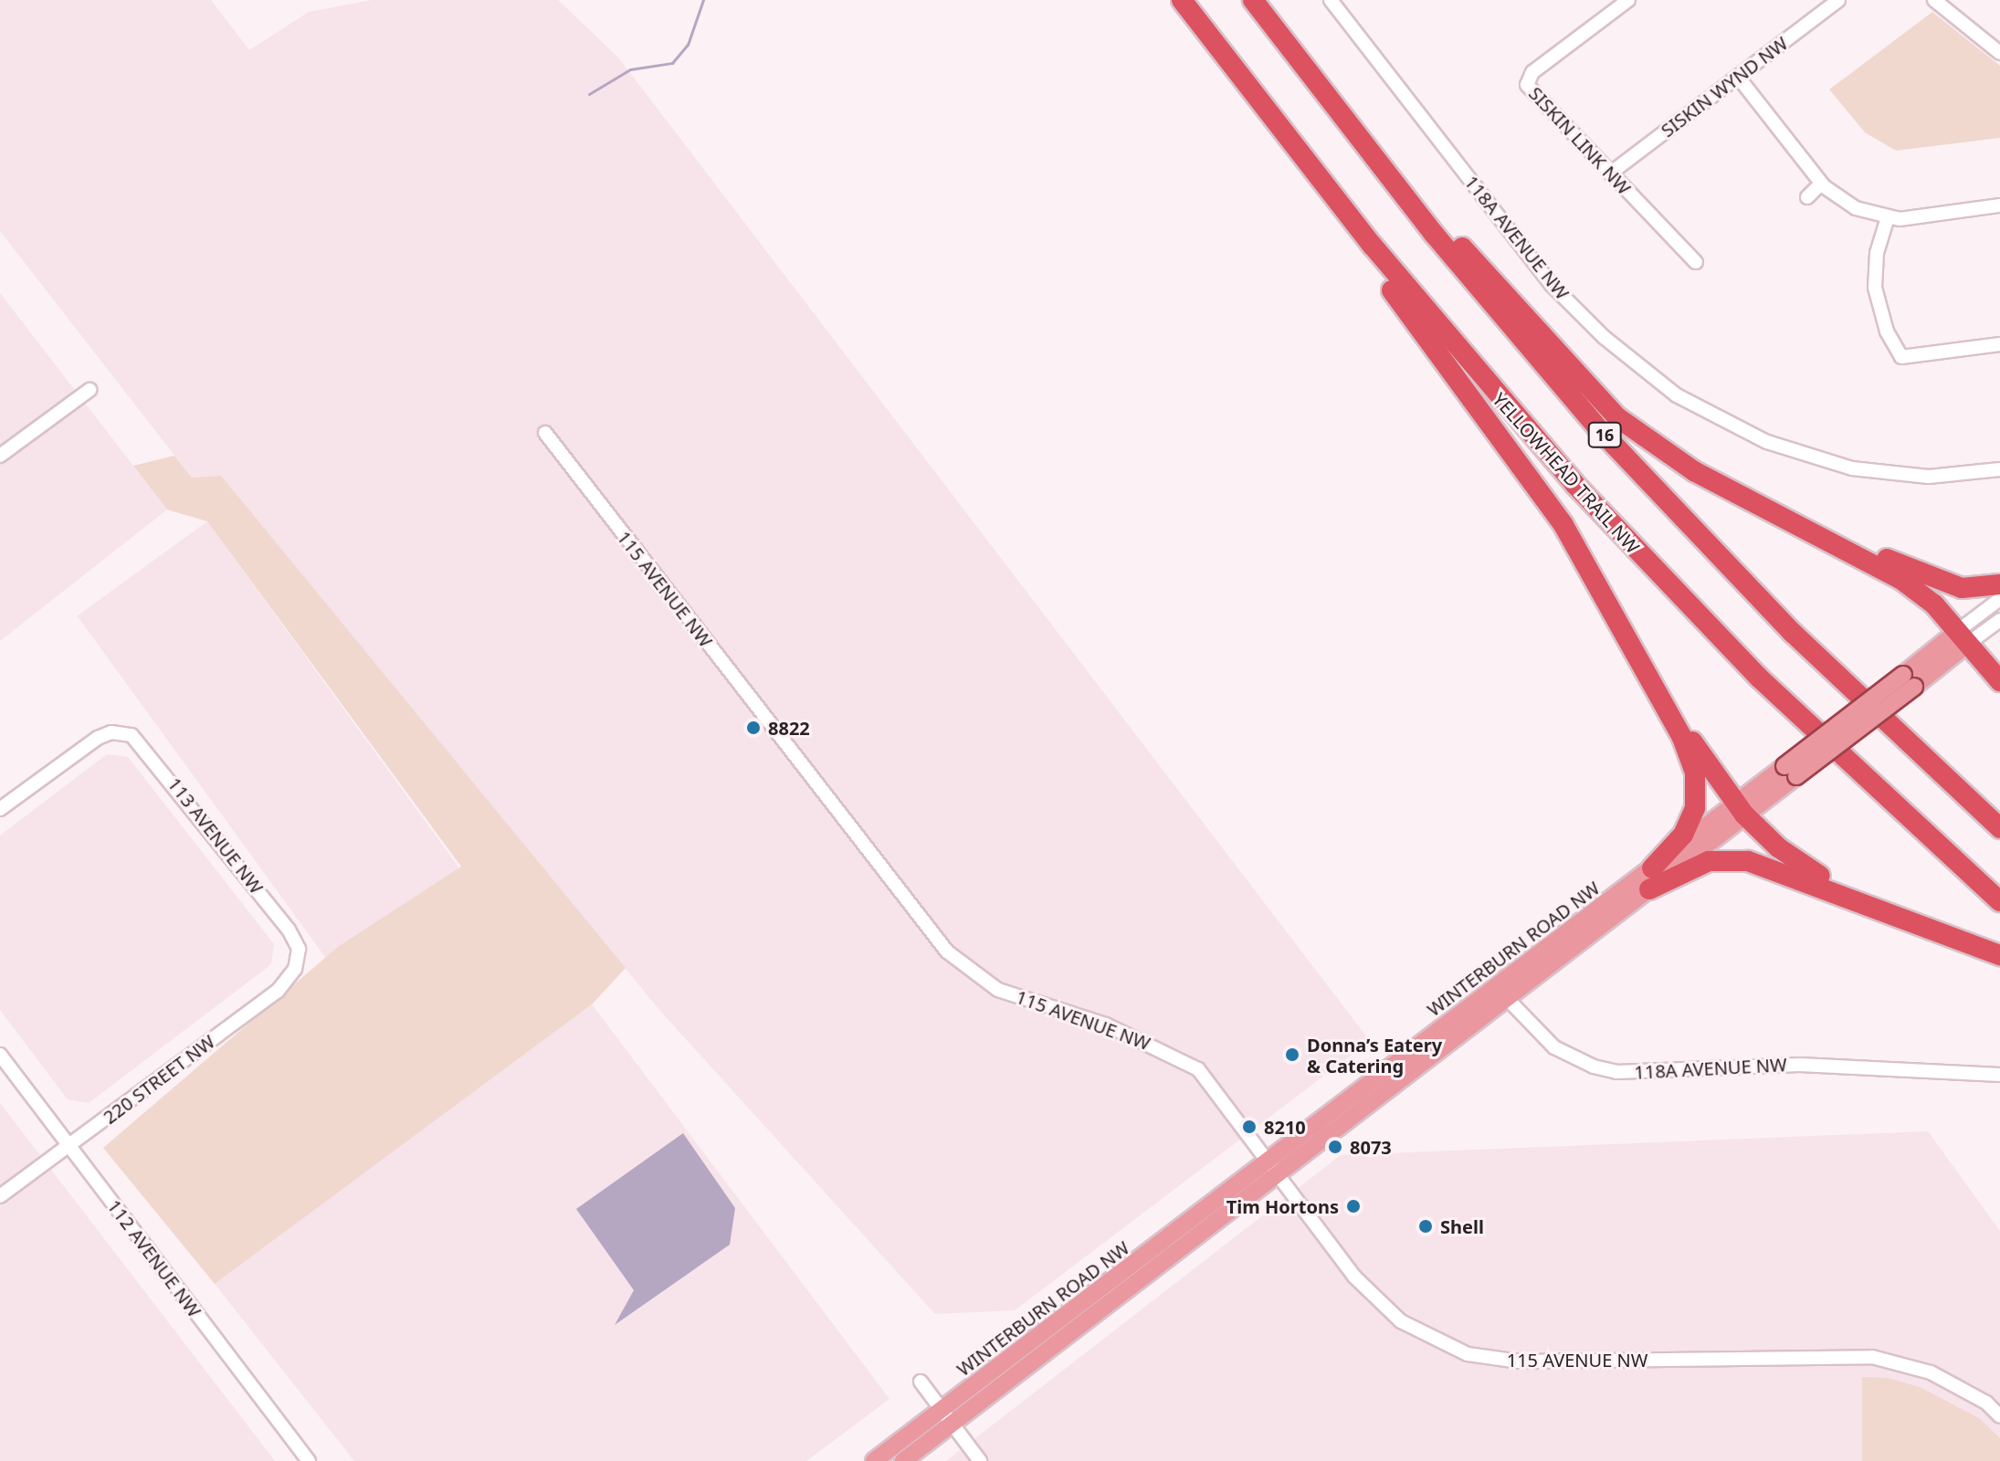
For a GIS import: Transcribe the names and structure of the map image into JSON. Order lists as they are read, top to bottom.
{
  "streets": {
    "highway": ["16", "YELLOWHEAD TRAIL NW"],
    "main road": ["WINTERBURN ROAD NW"],
    "street": [
      "SISKIN WYND NW",
      "SISKIN LINK NW",
      "118A AVENUE NW",
      "115 AVENUE NW",
      "113 AVENUE NW",
      "220 STREET NW",
      "112 AVENUE NW"
    ]
  },
  "crossings": [
    ["SISKIN WYND NW", "SISKIN LINK NW"],
    ["118A AVENUE NW", "WINTERBURN ROAD NW"],
    ["115 AVENUE NW", "WINTERBURN ROAD NW"],
    ["113 AVENUE NW", "220 STREET NW"],
    ["220 STREET NW", "112 AVENUE NW"]
  ],
  "places": [
    "8822",
    "Donna’s Eatery & Catering",
    "8210",
    "8073",
    "Tim Hortons",
    "Shell"
  ]
}
